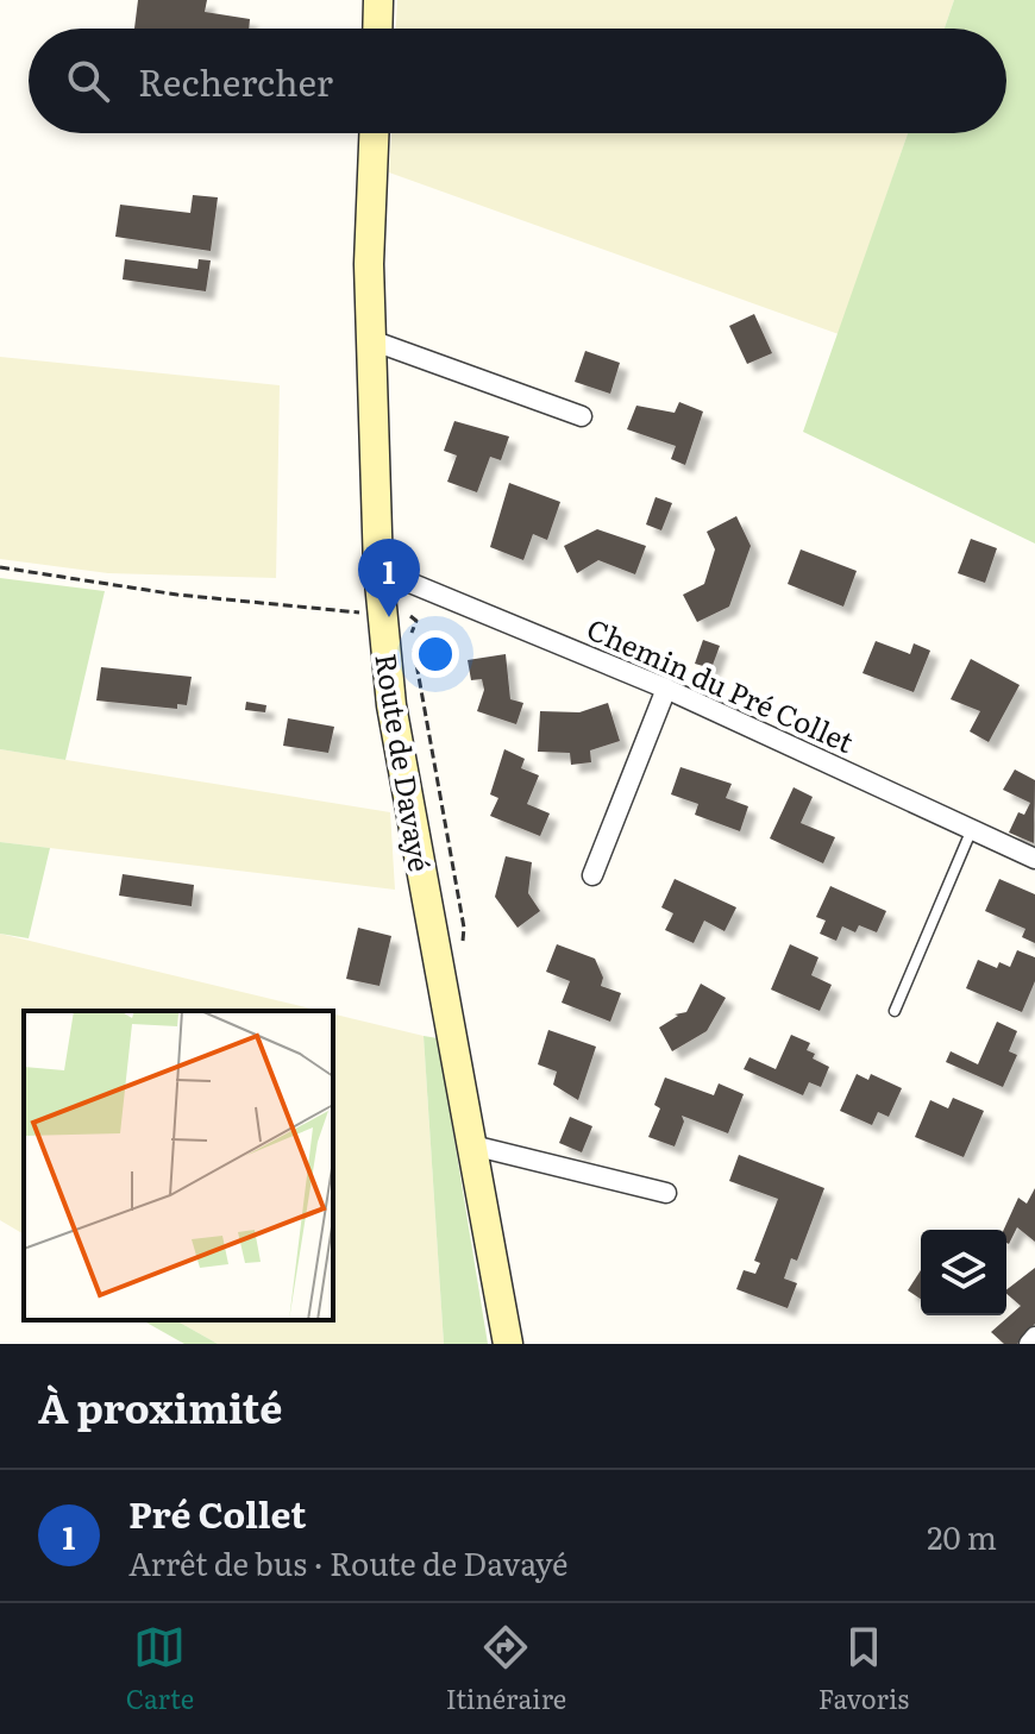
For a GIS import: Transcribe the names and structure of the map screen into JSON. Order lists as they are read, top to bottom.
{
  "streets": {
    "street": ["Chemin du Pré Collet", "Route de Davayé"]
  },
  "crossings": [
    ["Chemin du Pré Collet", "Route de Davayé"]
  ],
  "page": {
    "search": "Rechercher",
    "pins": "1",
    "heading": "À proximité",
    "list": [
      {
        "mark": "1",
        "name": "Pré Collet",
        "note": "Arrêt de bus · Route de Davayé",
        "value": "20 m"
      }
    ],
    "nav": ["Carte", "Itinéraire", "Favoris"]
  }
}
